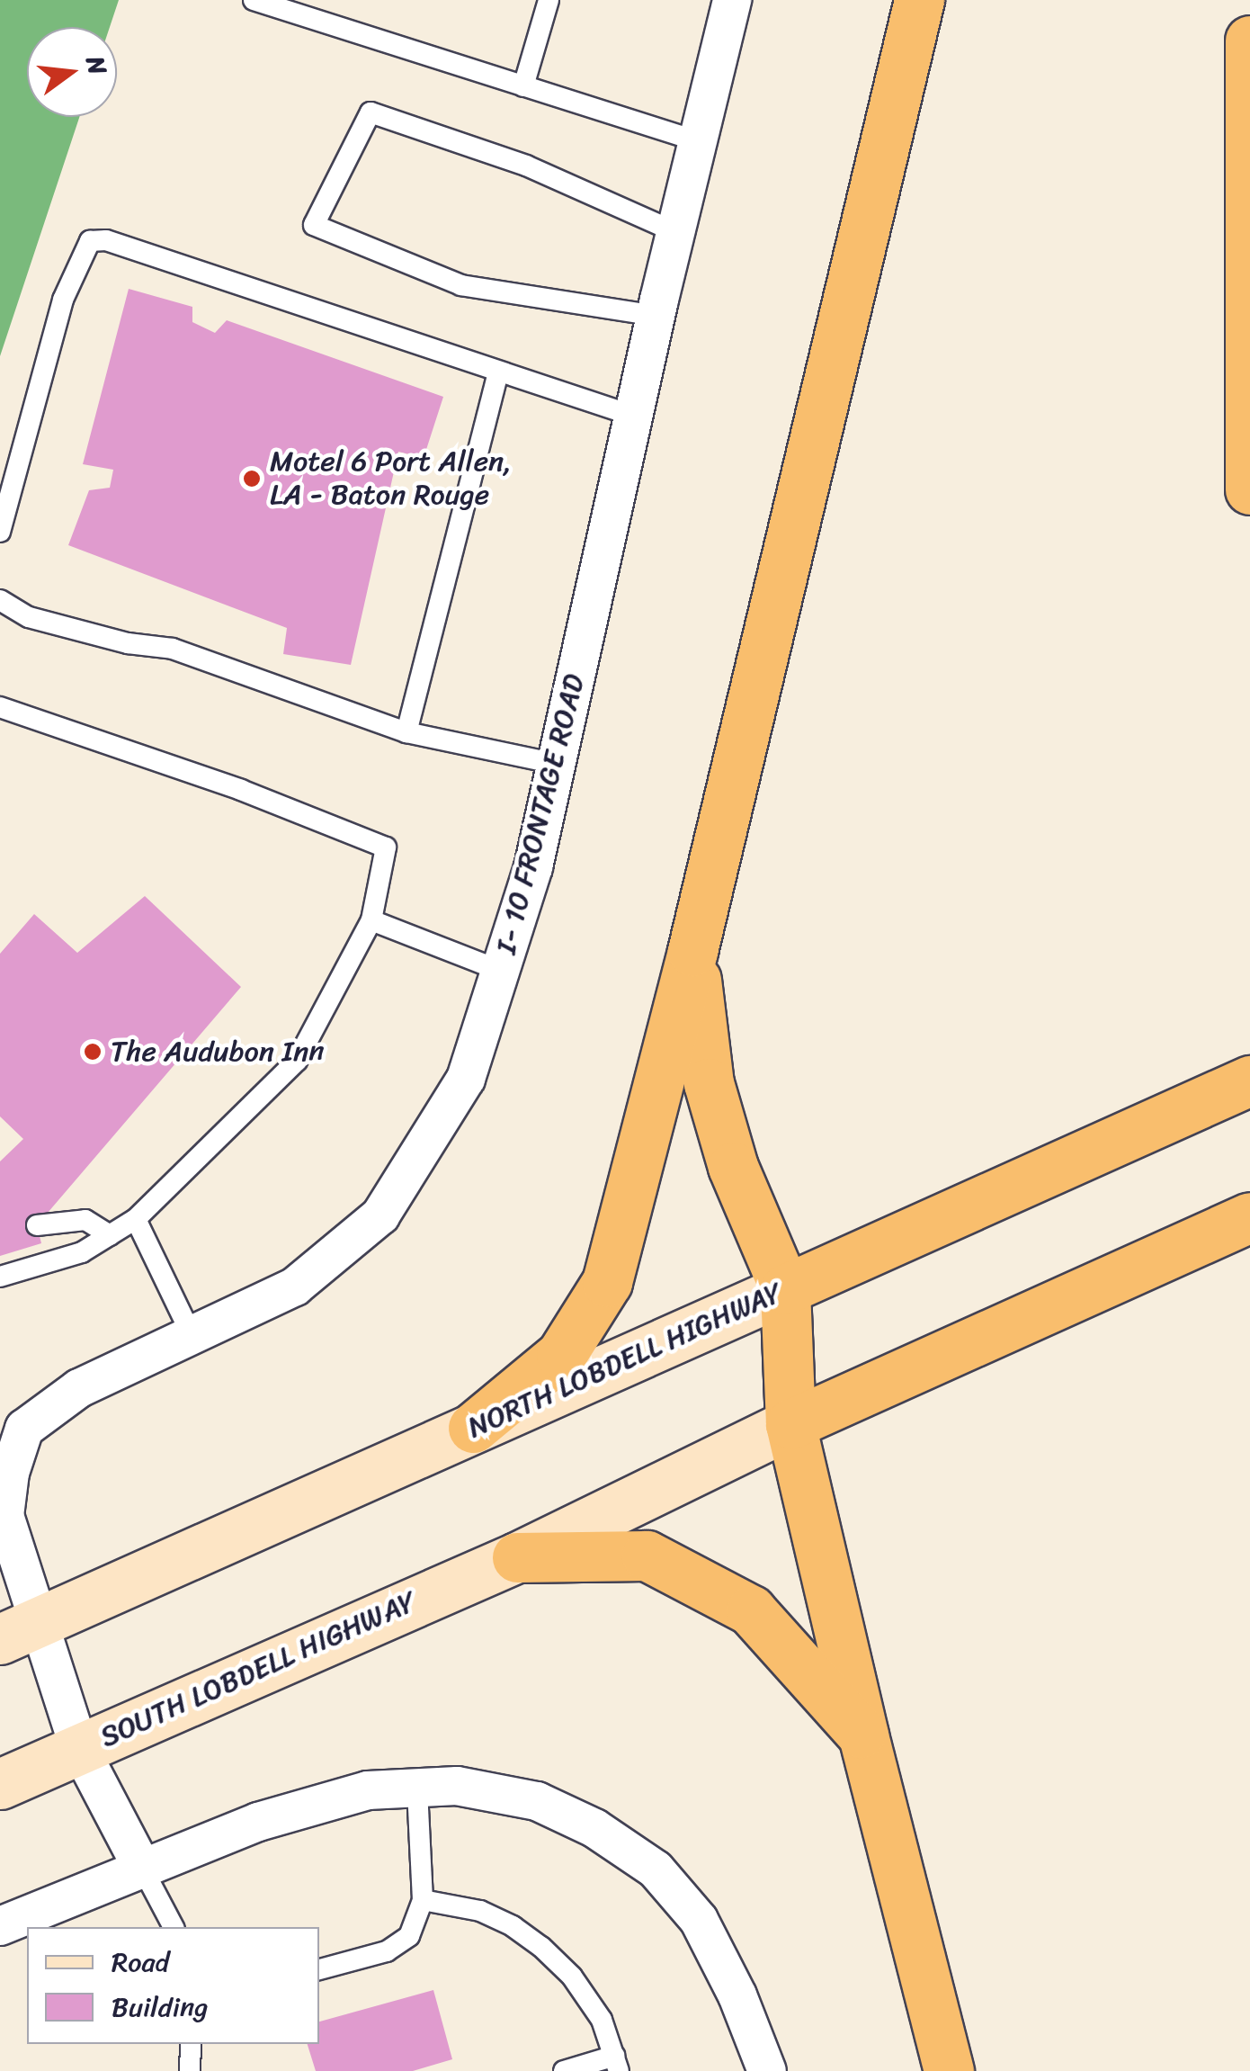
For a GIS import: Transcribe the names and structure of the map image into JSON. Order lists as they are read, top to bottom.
{
  "streets": {
    "highway": ["NORTH LOBDELL HIGHWAY"],
    "street": ["I- 10 FRONTAGE ROAD", "SOUTH LOBDELL HIGHWAY"]
  },
  "places": ["Motel 6 Port Allen, LA - Baton Rouge", "The Audubon Inn"],
  "legend": ["Road", "Building"],
  "north": "right"
}
